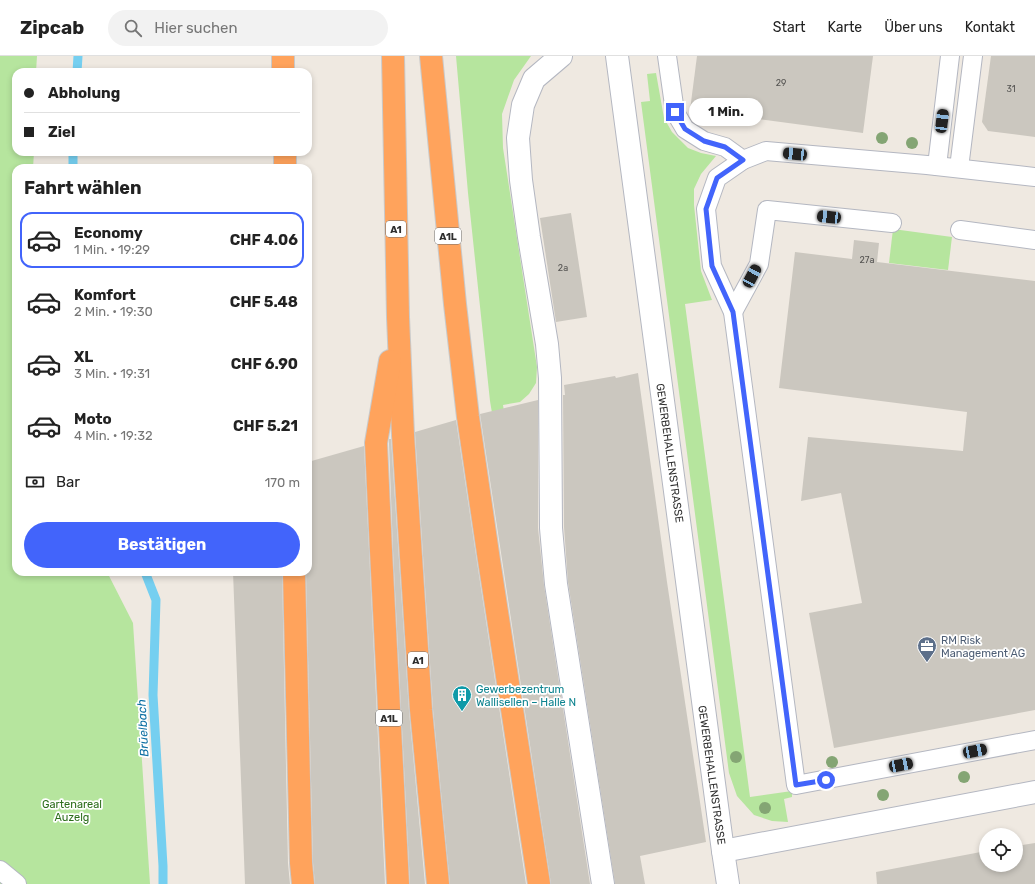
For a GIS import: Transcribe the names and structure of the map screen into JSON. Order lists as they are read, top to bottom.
{
  "streets": {
    "highway": ["A1", "A1L"],
    "street": ["GEWERBEHALLENSTRASSE"]
  },
  "crossings": [
    ["A1", "A1L"]
  ],
  "water": ["Brüelbach"],
  "parks": ["Gartenareal Auzelg"],
  "places": {
    "office": ["RM Risk Management AG"],
    "building": ["Gewerbezentrum Wallisellen – Halle N"]
  },
  "house_numbers": [
    "29",
    "31",
    "27a",
    "2a"
  ],
  "page": {
    "header": "Zipcab",
    "search": "Hier suchen",
    "nav": [
      "Start",
      "Karte",
      "Über uns",
      "Kontakt"
    ],
    "banner": ["Abholung", "Ziel"],
    "bubble": "1 Min.",
    "heading": "Fahrt wählen",
    "list": [
      {
        "name": "Economy",
        "note": "1 Min. · 19:29",
        "value": "CHF 4.06"
      },
      {
        "name": "Komfort",
        "note": "2 Min. · 19:30",
        "value": "CHF 5.48"
      },
      {
        "name": "XL",
        "note": "3 Min. · 19:31",
        "value": "CHF 6.90"
      },
      {
        "name": "Moto",
        "note": "4 Min. · 19:32",
        "value": "CHF 5.21"
      }
    ],
    "pay": ["Bar", "170 m"],
    "buttons": "Bestätigen"
  }
}
